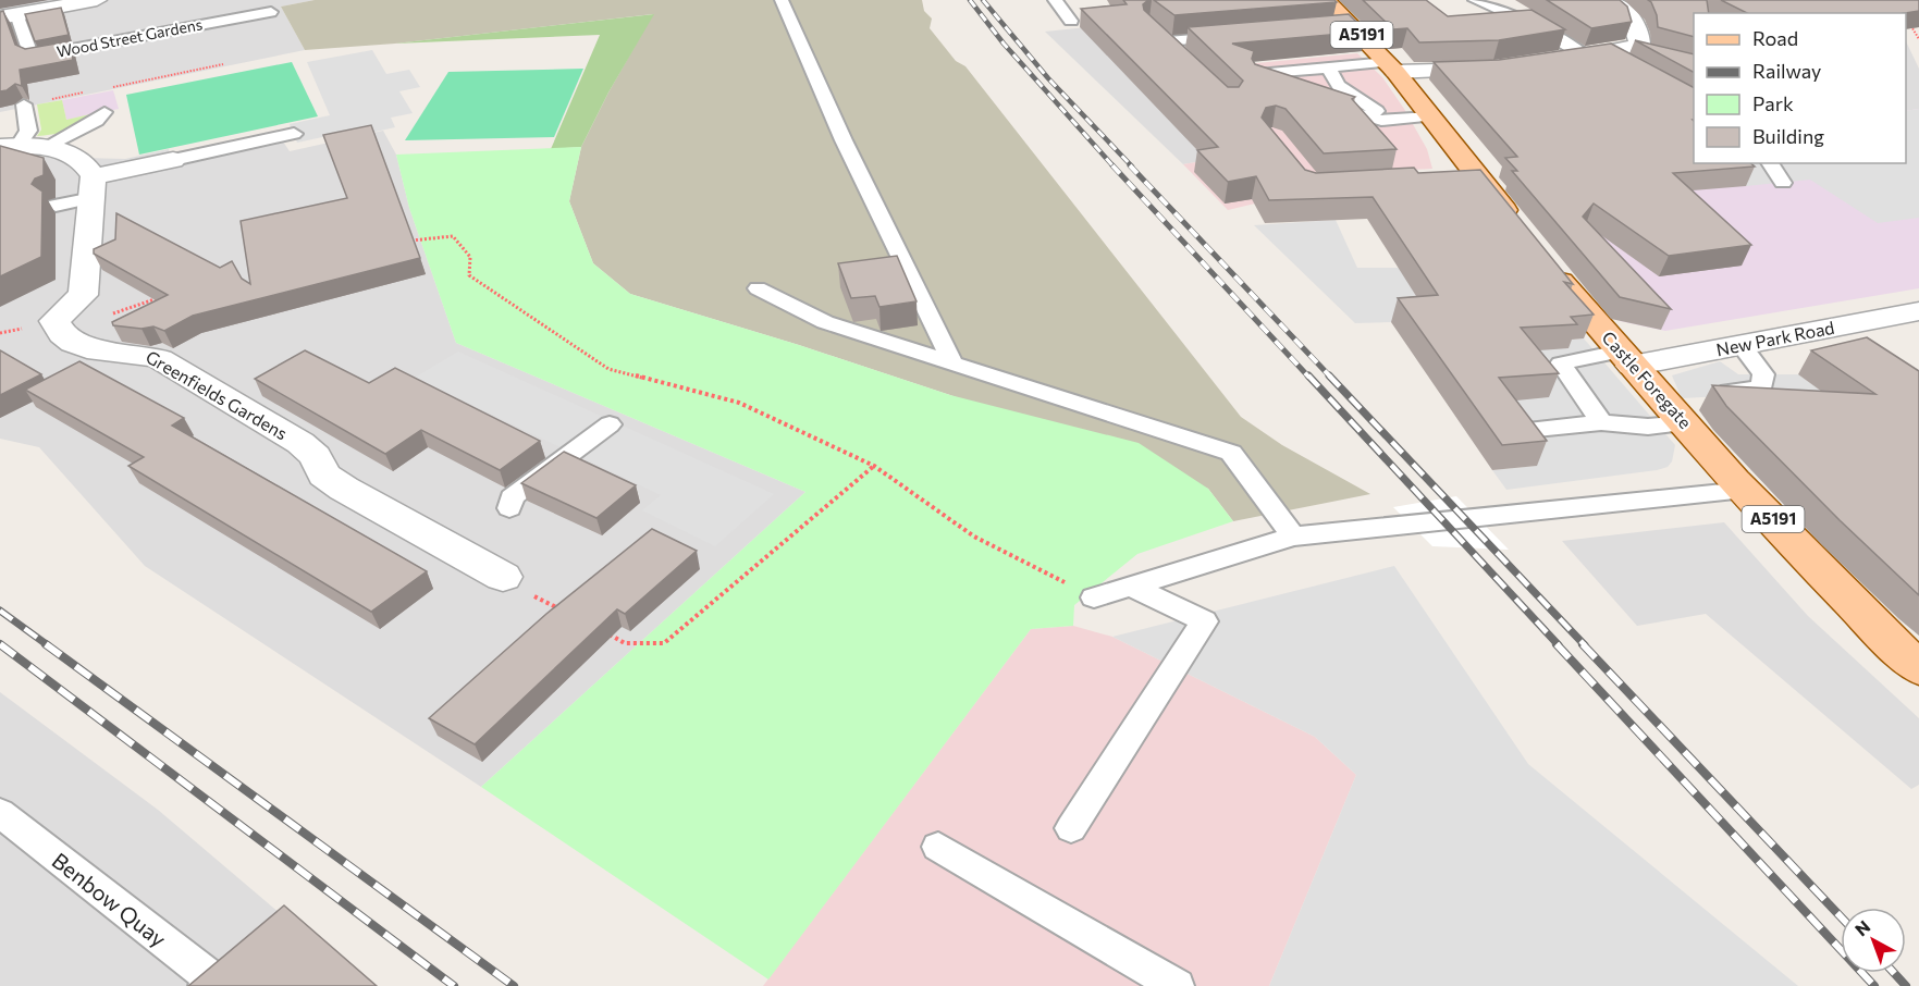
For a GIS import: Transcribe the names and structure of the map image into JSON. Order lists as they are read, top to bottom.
{
  "streets": {
    "main road": ["A5191", "Castle Foregate"],
    "street": ["New Park Road", "Greenfields Gardens"],
    "lane": ["Wood Street Gardens", "Benbow Quay"]
  },
  "crossings": [
    ["New Park Road", "Castle Foregate"]
  ],
  "legend": [
    "Road",
    "Railway",
    "Park",
    "Building"
  ],
  "north": "top left"
}
